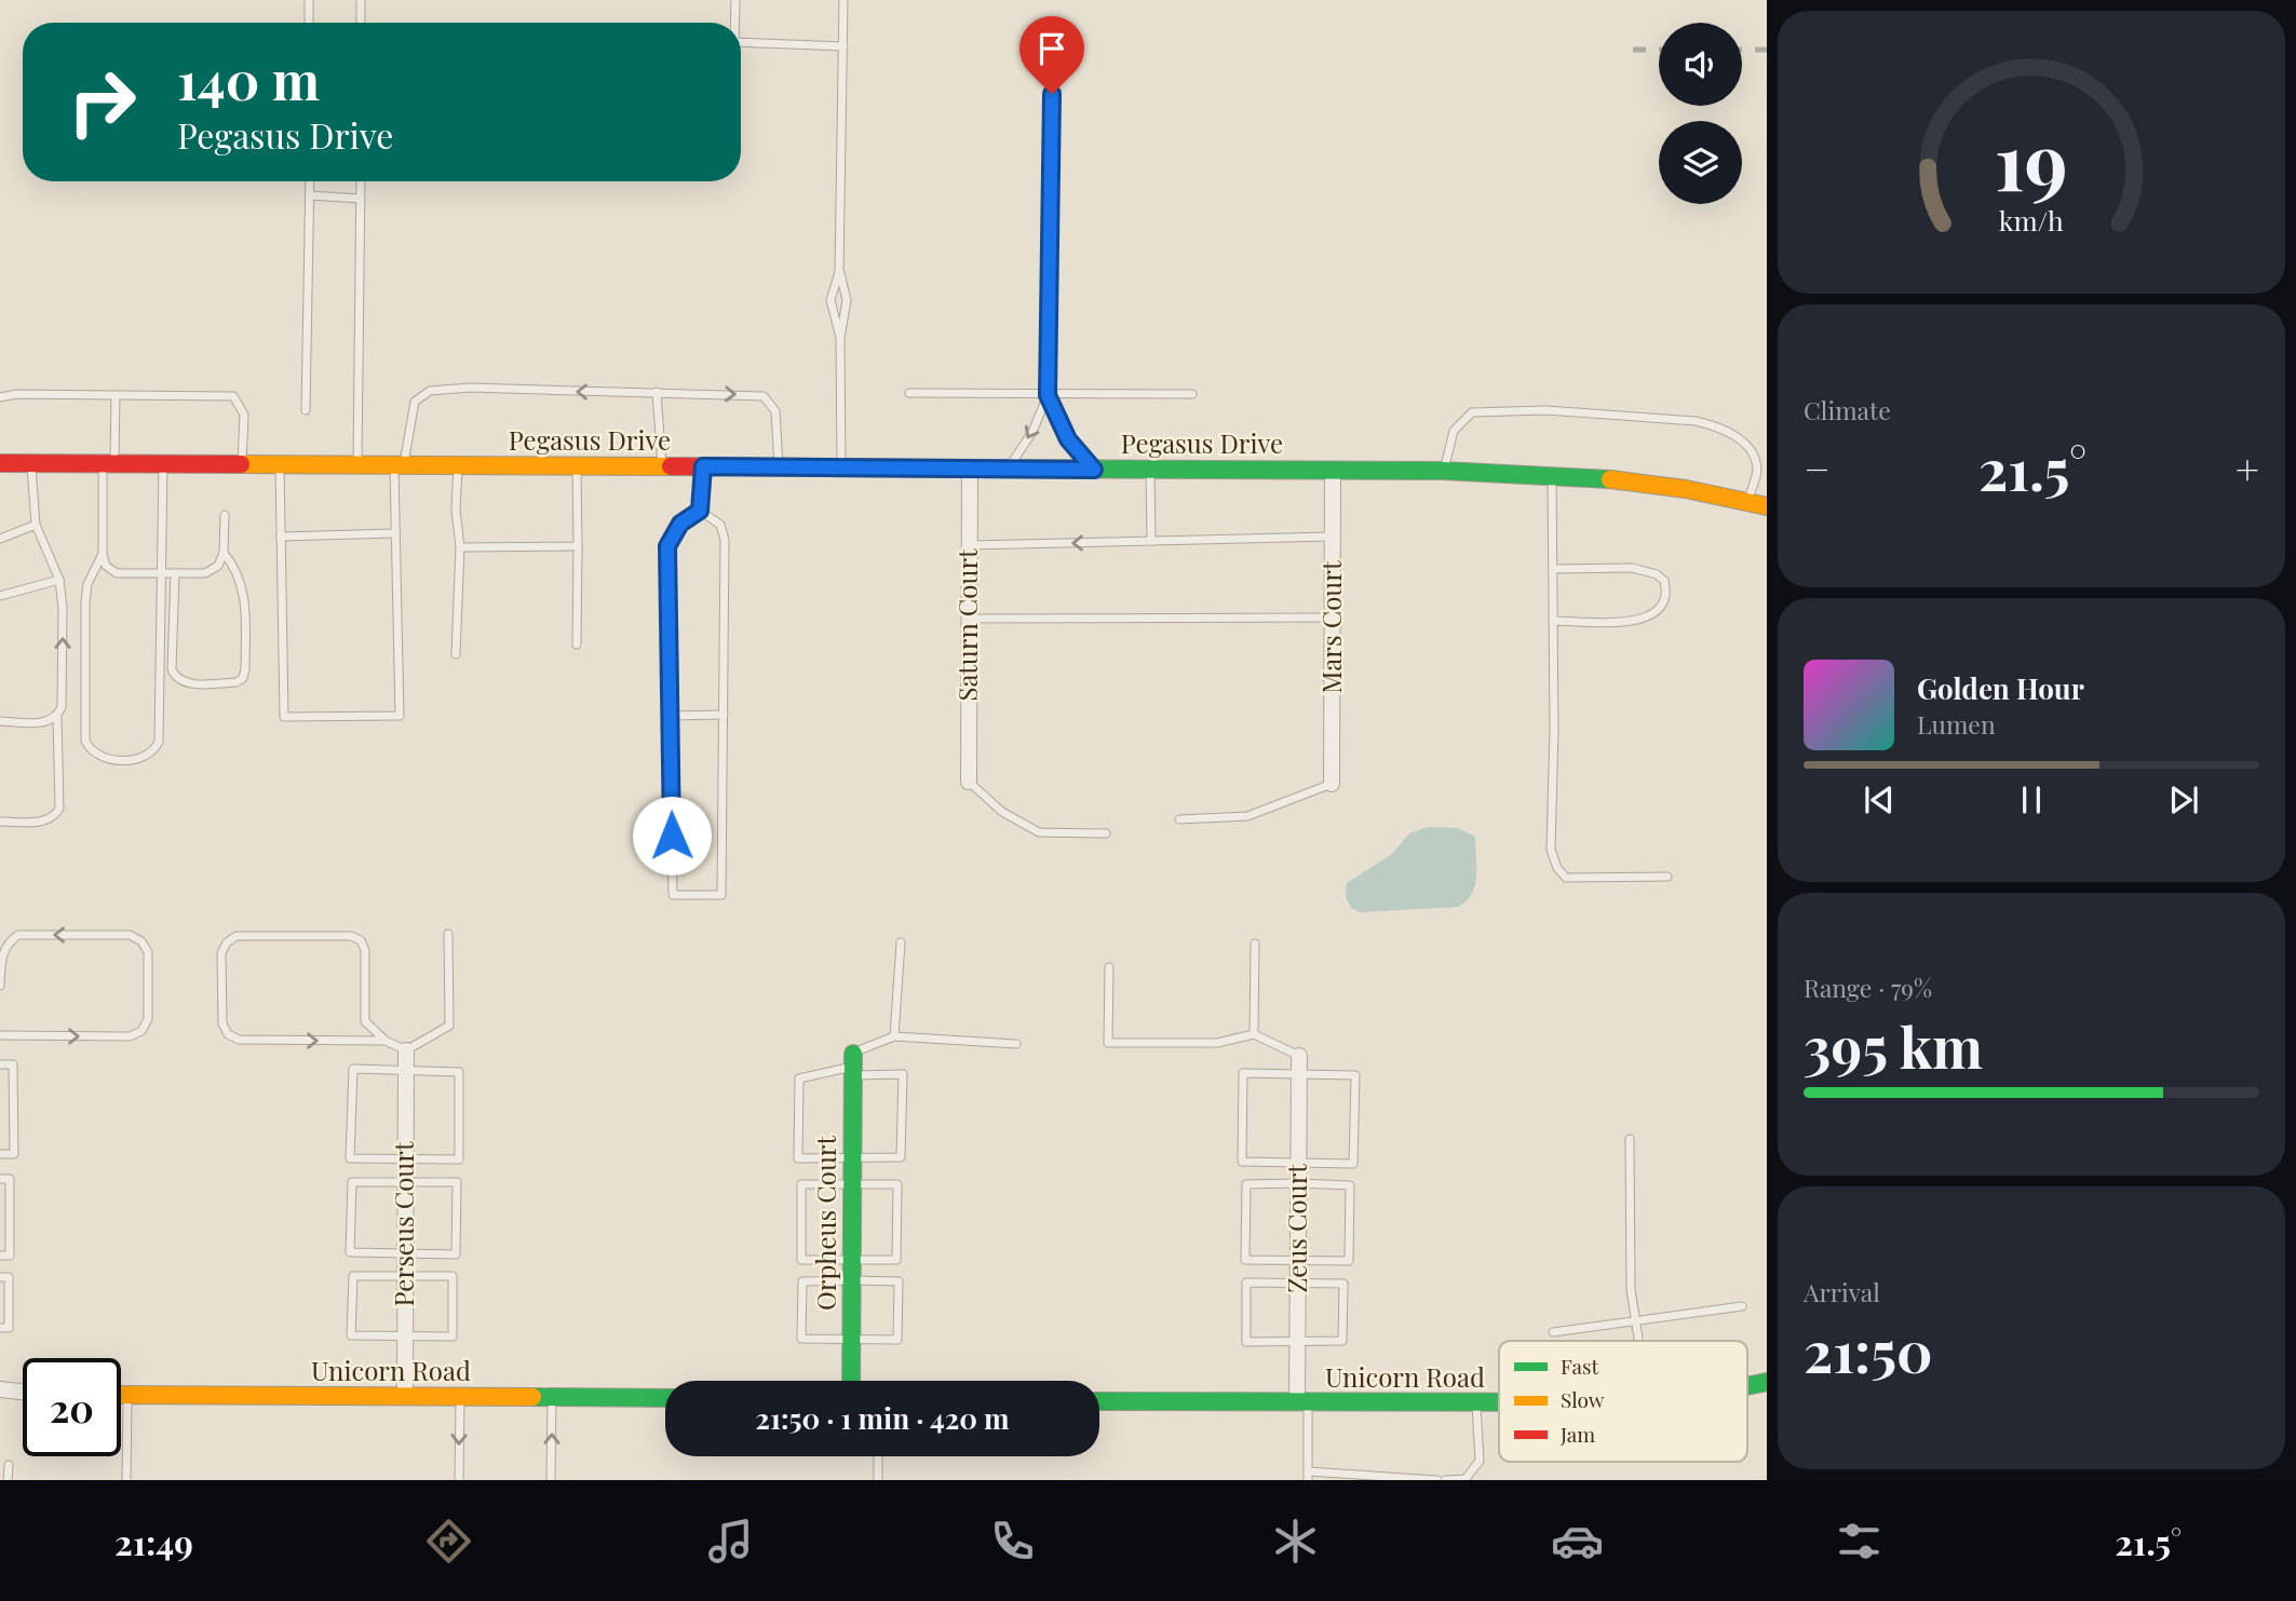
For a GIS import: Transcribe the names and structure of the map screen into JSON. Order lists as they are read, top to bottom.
{
  "streets": {
    "street": [
      "Pegasus Drive",
      "Saturn Court",
      "Mars Court",
      "Orpheus Court",
      "Perseus Court",
      "Zeus Court",
      "Unicorn Road"
    ]
  },
  "crossings": [
    ["Pegasus Drive", "Saturn Court"],
    ["Pegasus Drive", "Mars Court"],
    ["Perseus Court", "Unicorn Road"],
    ["Zeus Court", "Unicorn Road"]
  ],
  "legend": ["Fast", "Slow", "Jam"],
  "page": {
    "turn": ["140 m", "Pegasus Drive"],
    "tile": [
      "Climate",
      ["Range · 79%", "395 km"],
      ["Arrival", "21:50"]
    ],
    "heat": ["−", "21.5°", "+"],
    "song": ["Golden Hour", "Lumen"],
    "limit": "20",
    "trip": "21:50 · 1 min · 420 m",
    "tabs": ["21:49", "21.5°"],
    "gauge": ["19", "km/h"]
  }
}
